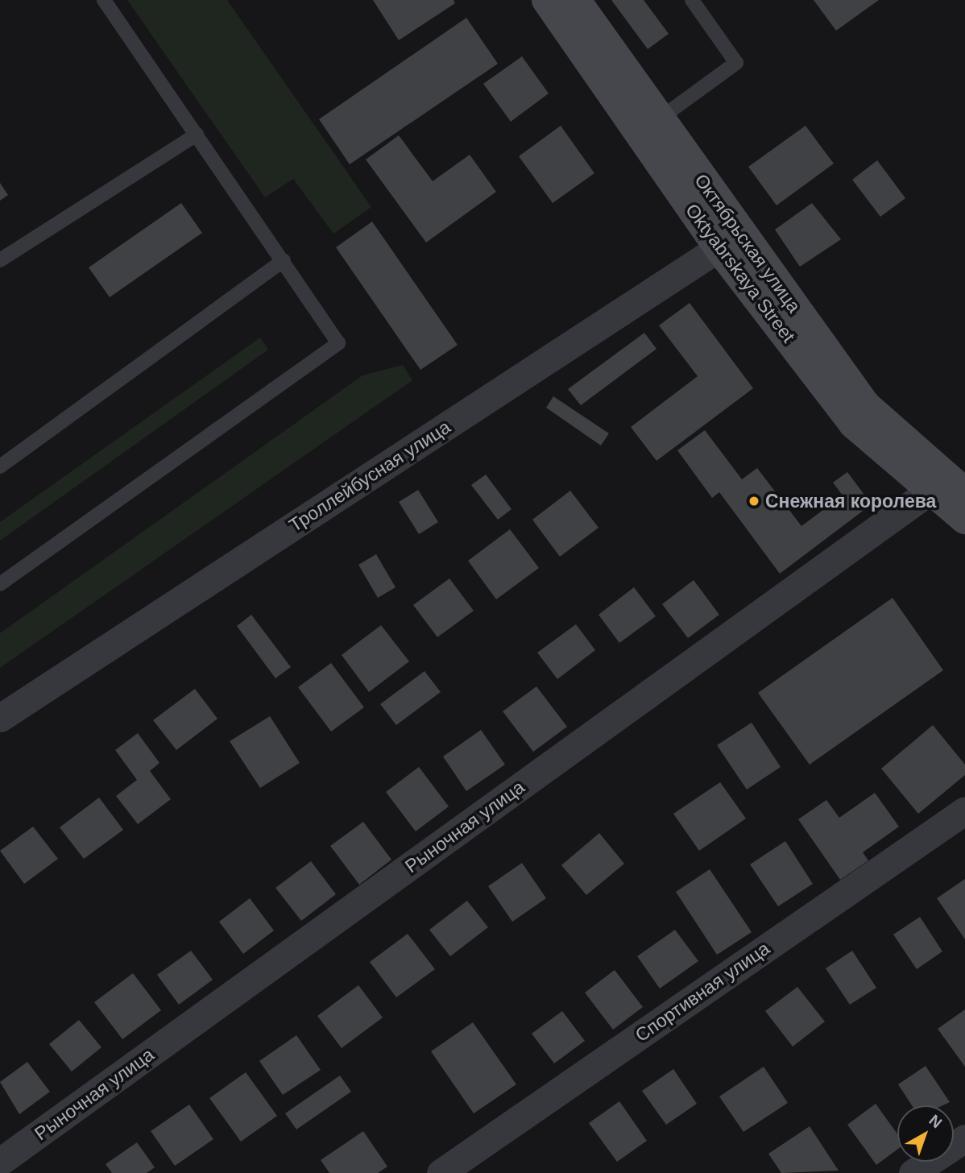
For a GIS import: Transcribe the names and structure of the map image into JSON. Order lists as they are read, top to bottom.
{
  "streets": {
    "main road": ["Октябрьская улица", "Oktyabrskaya Street"],
    "street": ["Троллейбусная улица", "Рыночная улица", "Спортивная улица"]
  },
  "crossings": [
    ["Октябрьская улица", "Oktyabrskaya Street"],
    ["Октябрьская улица", "Троллейбусная улица"],
    ["Oktyabrskaya Street", "Троллейбусная улица"],
    ["Oktyabrskaya Street", "Рыночная улица"]
  ],
  "places": ["Снежная королева"],
  "north": "top right"
}
